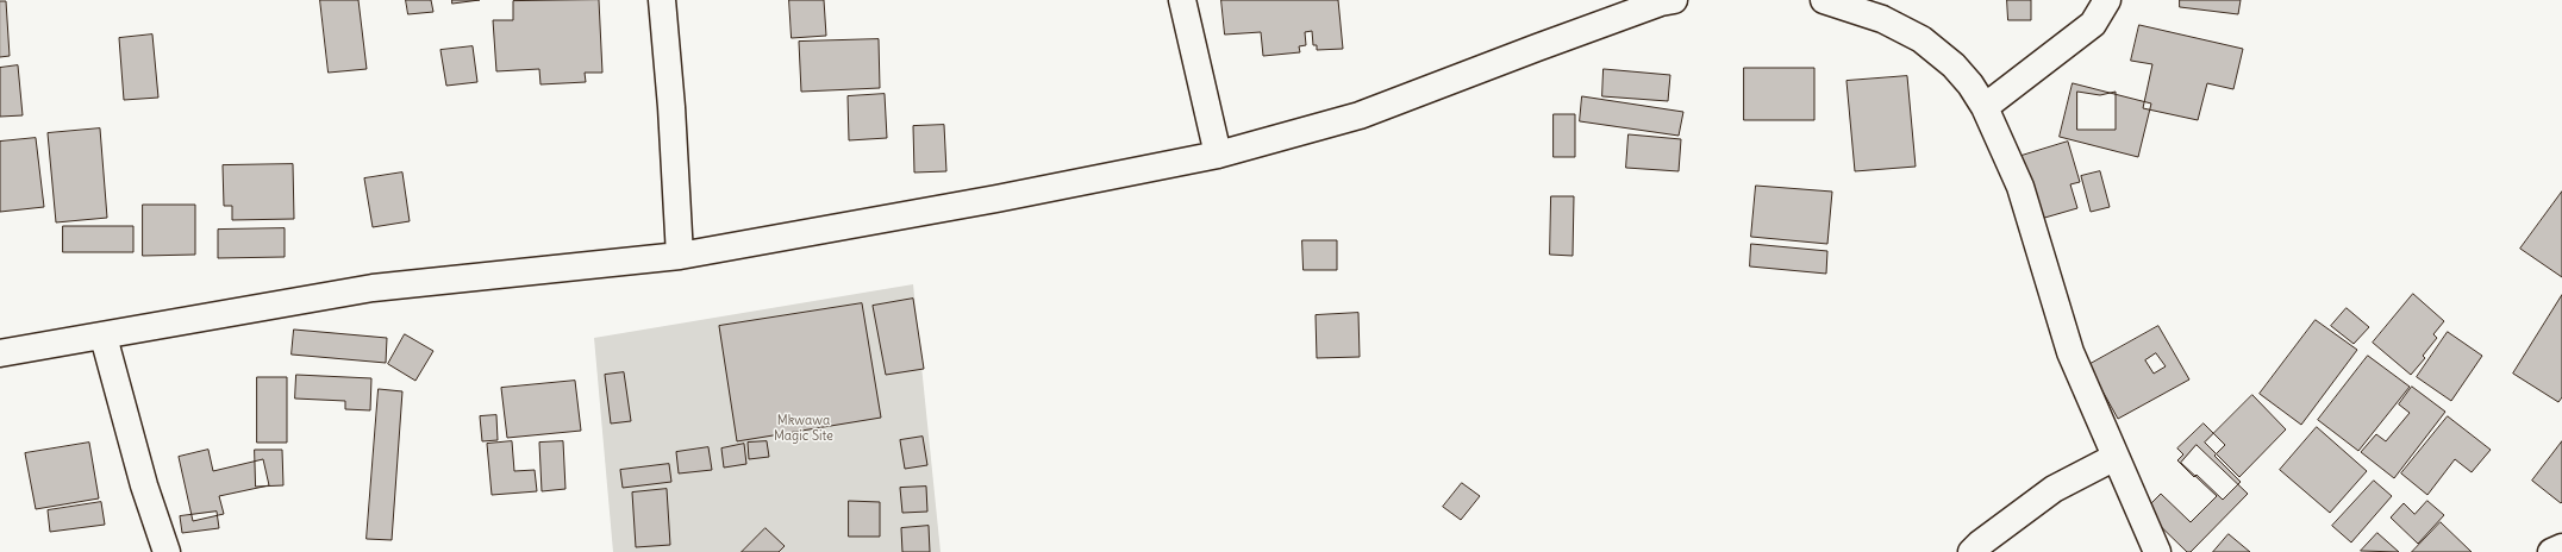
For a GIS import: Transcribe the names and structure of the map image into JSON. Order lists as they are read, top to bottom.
{
  "parks": ["Mkwawa Magic Site"]
}
